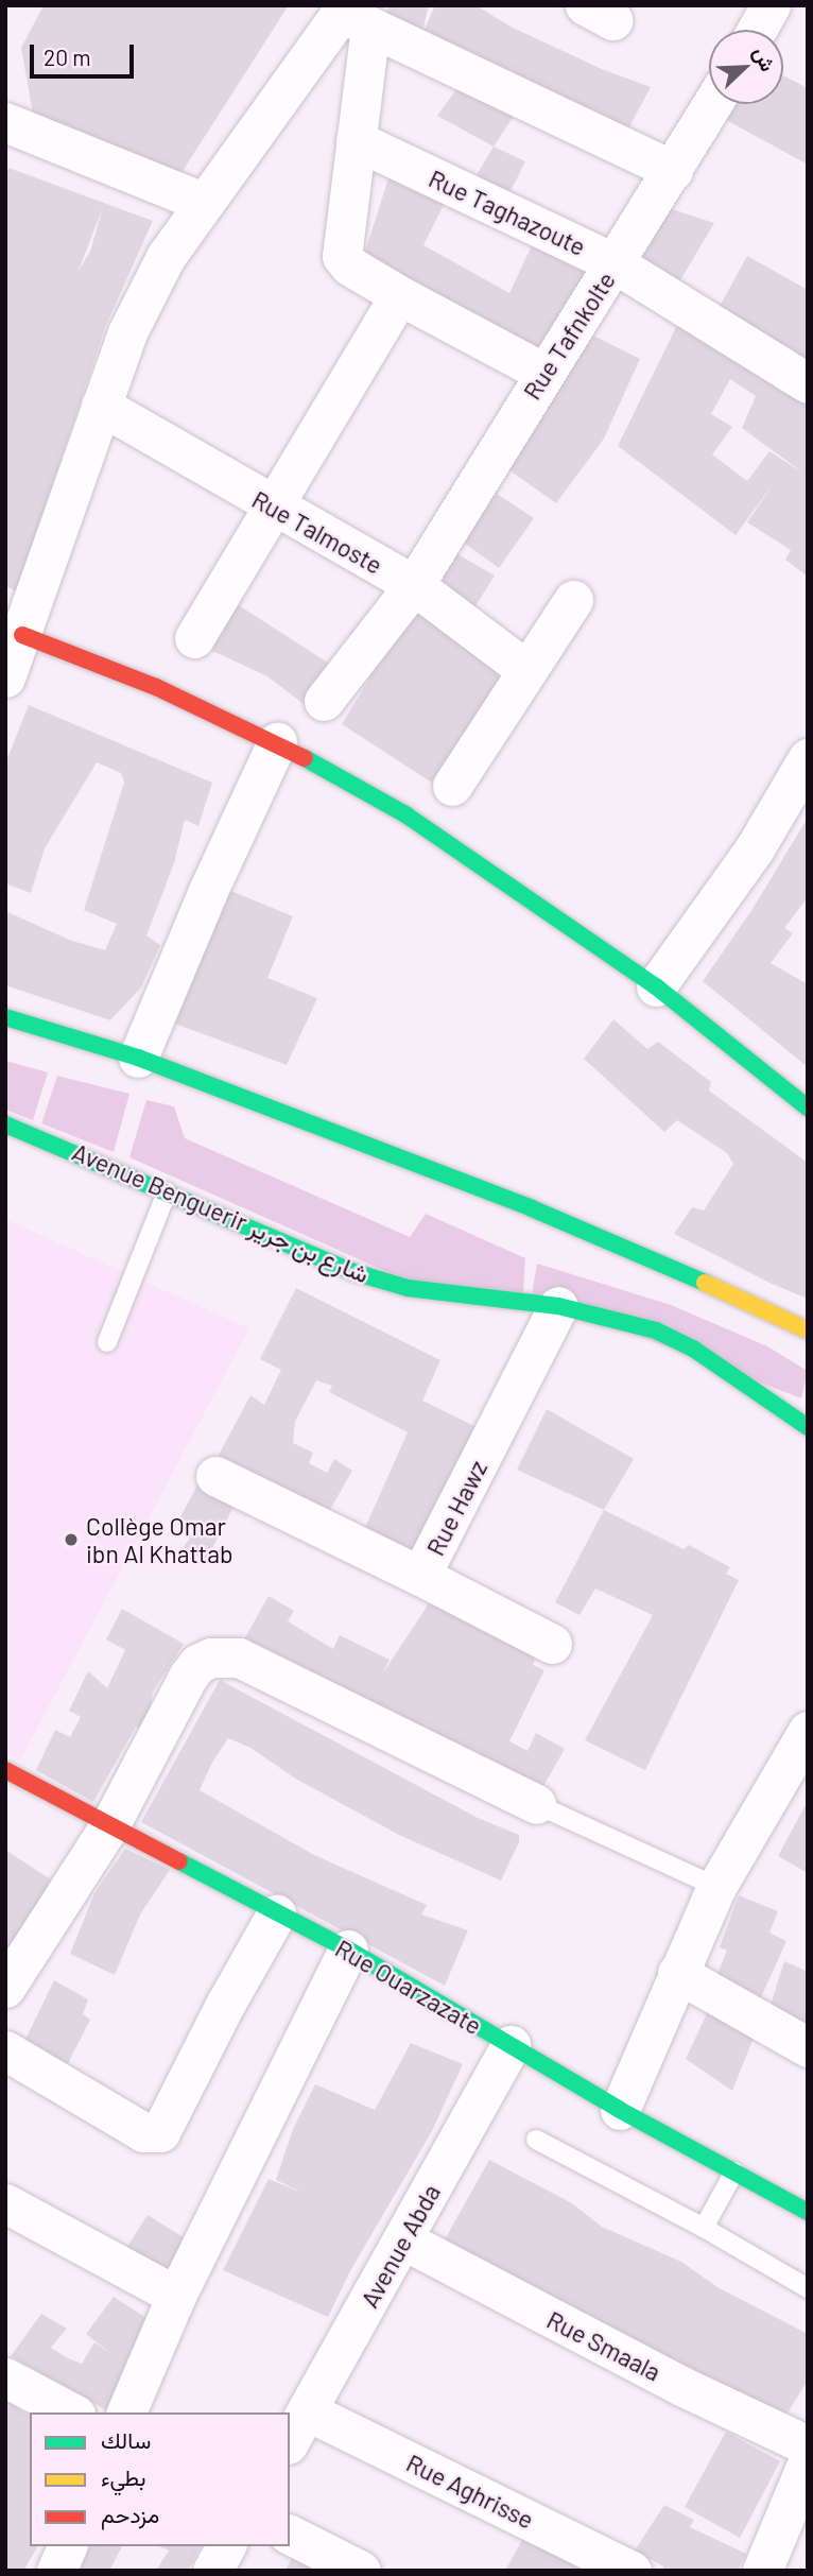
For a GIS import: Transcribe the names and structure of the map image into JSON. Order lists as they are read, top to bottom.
{
  "streets": {
    "street": [
      "Rue Taghazoute",
      "Rue Tafnkolte",
      "Rue Talmoste",
      "Avenue Benguerir شارع بن جرير",
      "Rue Hawz",
      "Rue Ouarzazate",
      "Avenue Abda",
      "Rue Smaala",
      "Rue Aghrisse"
    ]
  },
  "crossings": [
    ["Rue Taghazoute", "Rue Tafnkolte"],
    ["Rue Tafnkolte", "Rue Talmoste"],
    ["Avenue Benguerir شارع بن جرير", "Rue Hawz"],
    ["Rue Ouarzazate", "Avenue Abda"],
    ["Avenue Abda", "Rue Smaala"],
    ["Avenue Abda", "Rue Aghrisse"]
  ],
  "places": ["Collège Omar ibn Al Khattab"],
  "legend": ["سالك", "بطيء", "مزدحم"],
  "scale_bar": "20 m",
  "north": "top right"
}
